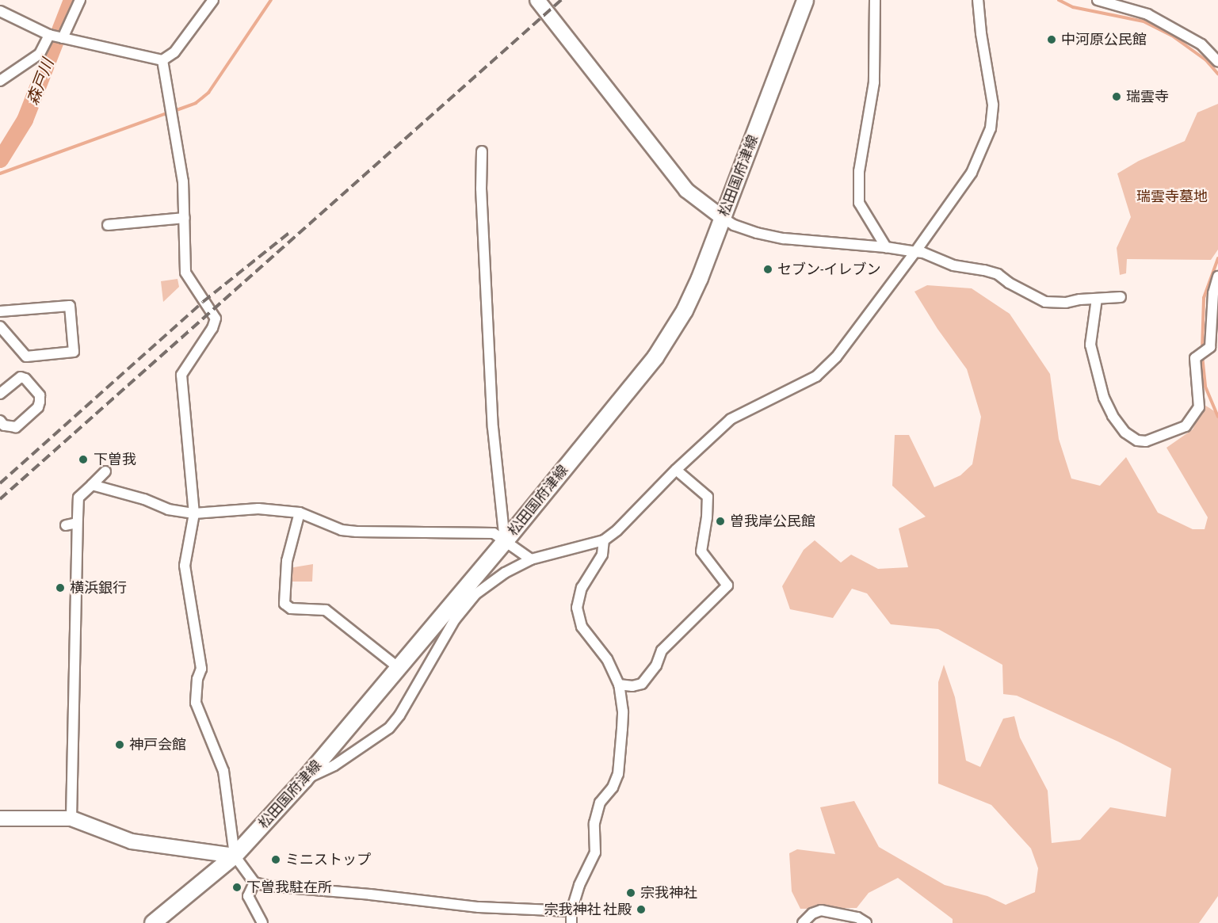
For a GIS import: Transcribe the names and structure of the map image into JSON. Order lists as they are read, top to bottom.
{
  "streets": {
    "main road": ["松田国府津線"]
  },
  "water": ["森戸川"],
  "parks": ["瑞雲寺墓地"],
  "places": [
    "中河原公民館",
    "瑞雲寺",
    "セブン-イレブン",
    "下曽我",
    "曽我岸公民館",
    "横浜銀行",
    "神戸会館",
    "ミニストップ",
    "下曽我駐在所",
    "宗我神社",
    "宗我神社 社殿"
  ]
}
